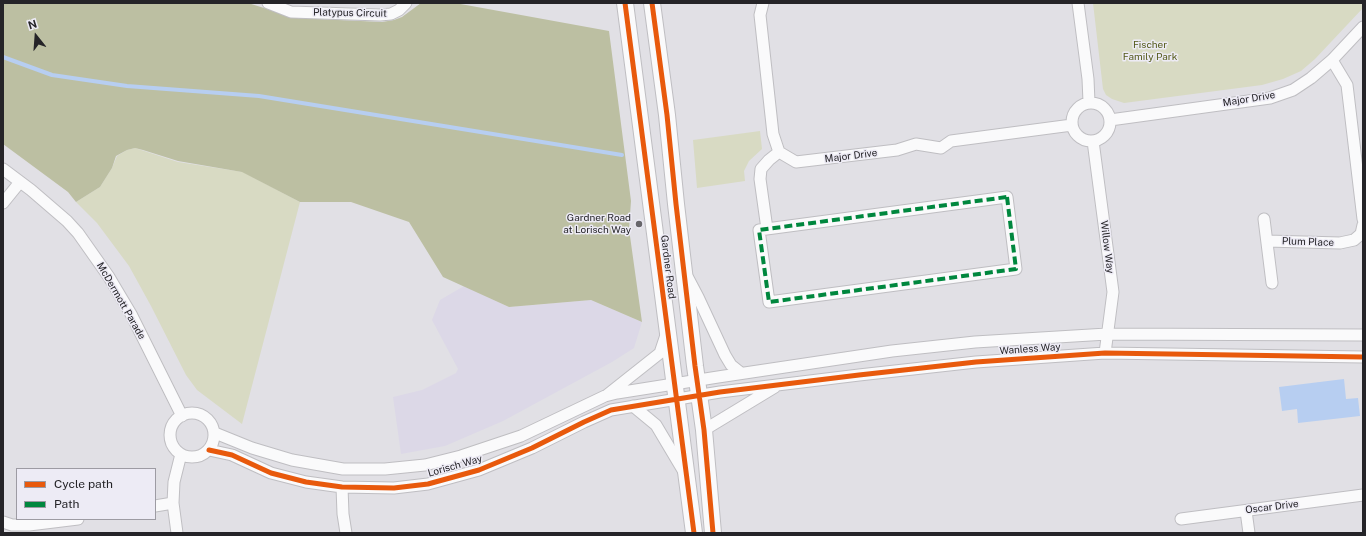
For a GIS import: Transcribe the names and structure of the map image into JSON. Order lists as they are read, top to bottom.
{
  "streets": {
    "street": [
      "Platypus Circuit",
      "Major Drive",
      "Plum Place",
      "Willow Way",
      "Gardner Road",
      "McDermott Parade",
      "Wanless Way",
      "Lorisch Way",
      "Oscar Drive"
    ]
  },
  "crossings": [
    ["Major Drive", "Willow Way"],
    ["Willow Way", "Wanless Way"],
    ["Gardner Road", "Wanless Way"],
    ["Gardner Road", "Lorisch Way"],
    ["McDermott Parade", "Lorisch Way"],
    ["Wanless Way", "Lorisch Way"]
  ],
  "parks": ["Fischer Family Park"],
  "places": ["Gardner Road at Lorisch Way"],
  "legend": ["Cycle path", "Path"],
  "north": "top"
}
